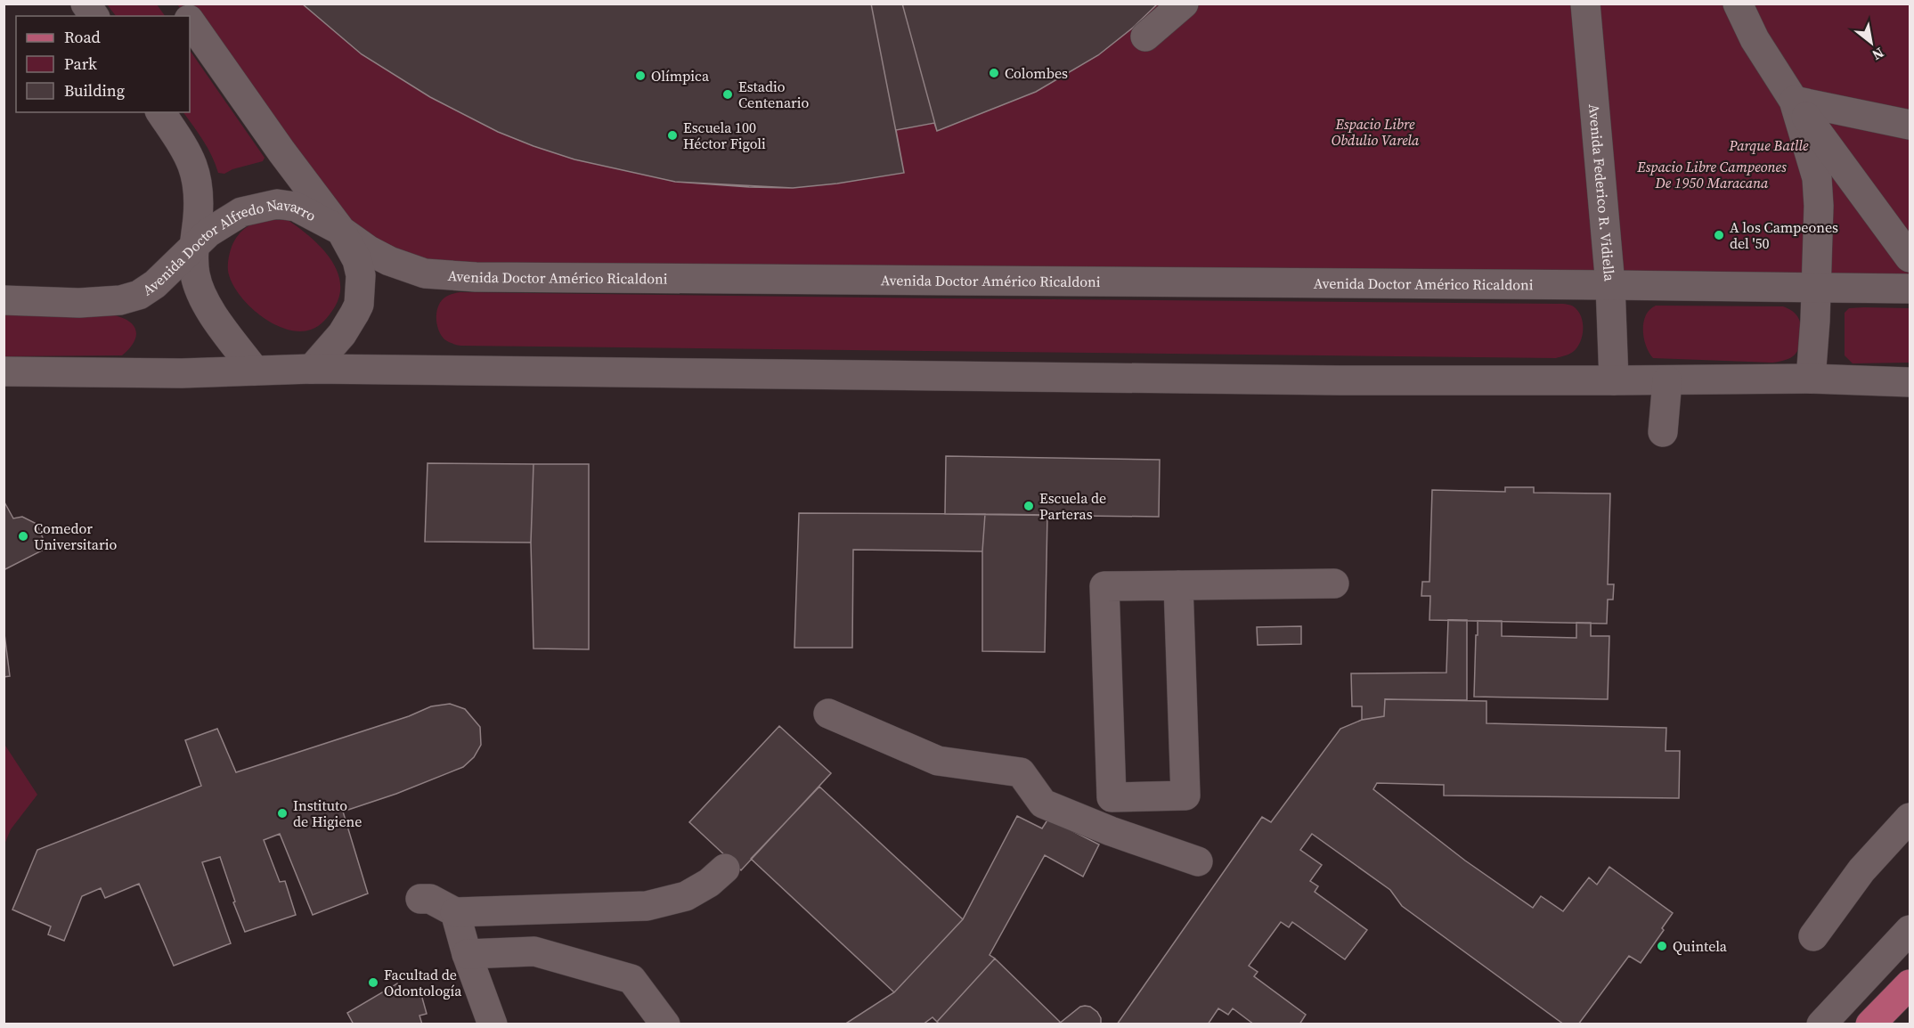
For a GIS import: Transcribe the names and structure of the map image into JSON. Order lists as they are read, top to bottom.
{
  "streets": {
    "street": ["Avenida Federico R. Vidiella", "Avenida Doctor Alfredo Navarro", "Avenida Doctor Américo Ricaldoni"]
  },
  "crossings": [
    ["Avenida Federico R. Vidiella", "Avenida Doctor Américo Ricaldoni"],
    ["Avenida Doctor Alfredo Navarro", "Avenida Doctor Américo Ricaldoni"]
  ],
  "parks": ["Espacio Libre Obdulio Varela", "Parque Batlle", "Espacio Libre Campeones De 1950 Maracana"],
  "places": [
    "Colombes",
    "Olímpica",
    "Estadio Centenario",
    "Escuela 100 Héctor Figoli",
    "A los Campeones del '50",
    "Escuela de Parteras",
    "Comedor Universitario",
    "Instituto de Higiene",
    "Quintela",
    "Facultad de Odontología"
  ],
  "legend": ["Road", "Park", "Building"],
  "north": "bottom right"
}
